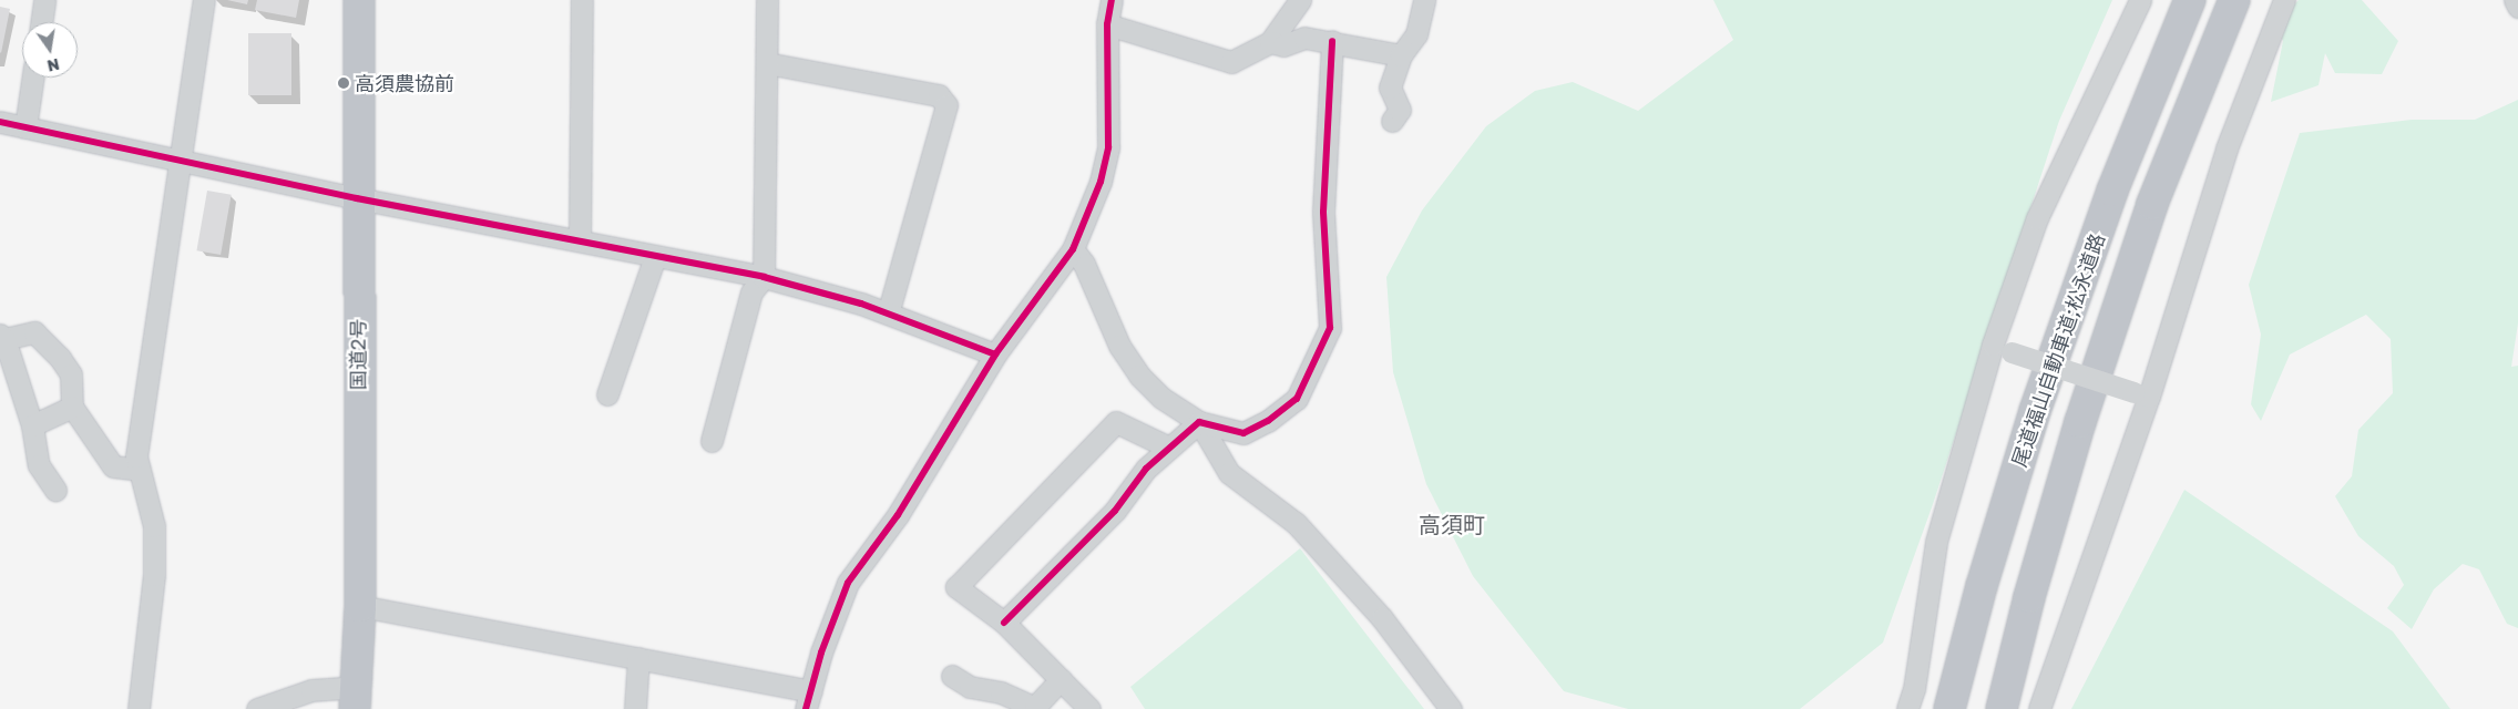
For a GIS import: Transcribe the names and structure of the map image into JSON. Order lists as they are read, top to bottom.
{
  "streets": {
    "highway": ["尾道福山自動車道;松永道路", "国道2号"]
  },
  "districts": ["高須町"],
  "places": ["高須農協前"],
  "north": "bottom"
}
